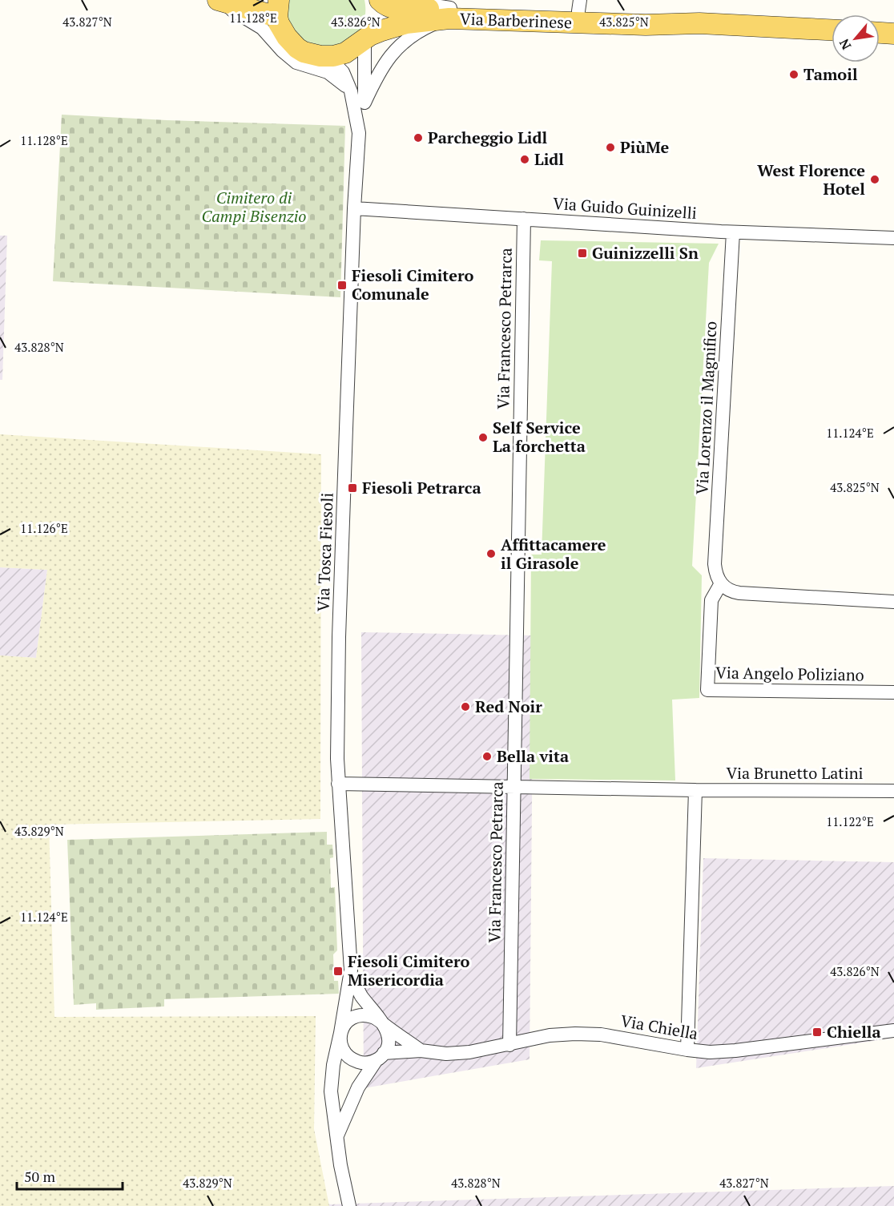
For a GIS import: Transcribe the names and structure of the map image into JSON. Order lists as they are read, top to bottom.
{
  "streets": {
    "main road": ["Via Barberinese"],
    "street": [
      "Via Guido Guinizelli",
      "Via Francesco Petrarca",
      "Via Lorenzo il Magnifico",
      "Via Tosca Fiesoli",
      "Via Angelo Poliziano",
      "Via Brunetto Latini",
      "Via Chiella"
    ]
  },
  "crossings": [
    ["Via Barberinese", "Via Tosca Fiesoli"],
    ["Via Guido Guinizelli", "Via Francesco Petrarca"],
    ["Via Guido Guinizelli", "Via Lorenzo il Magnifico"],
    ["Via Guido Guinizelli", "Via Tosca Fiesoli"],
    ["Via Francesco Petrarca", "Via Brunetto Latini"],
    ["Via Francesco Petrarca", "Via Chiella"],
    ["Via Lorenzo il Magnifico", "Via Angelo Poliziano"],
    ["Via Tosca Fiesoli", "Via Brunetto Latini"],
    ["Via Tosca Fiesoli", "Via Chiella"]
  ],
  "parks": ["Cimitero di Campi Bisenzio"],
  "places": {
    "other": [
      "Tamoil",
      "Parcheggio Lidl",
      "PiùMe",
      "Lidl",
      "West Florence Hotel",
      "Self Service La forchetta",
      "Affittacamere il Girasole",
      "Red Noir",
      "Bella vita"
    ],
    "transit": [
      "Guinizzelli Sn",
      "Fiesoli Cimitero Comunale",
      "Fiesoli Petrarca",
      "Fiesoli Cimitero Misericordia",
      "Chiella"
    ]
  },
  "scale_bar": "50 m",
  "north": "bottom left",
  "coordinates": [
    "11.128°E",
    "43.827°N",
    "43.826°N",
    "43.825°N",
    "43.828°N",
    "11.124°E",
    "11.126°E",
    "11.122°E",
    "43.829°N"
  ]
}
